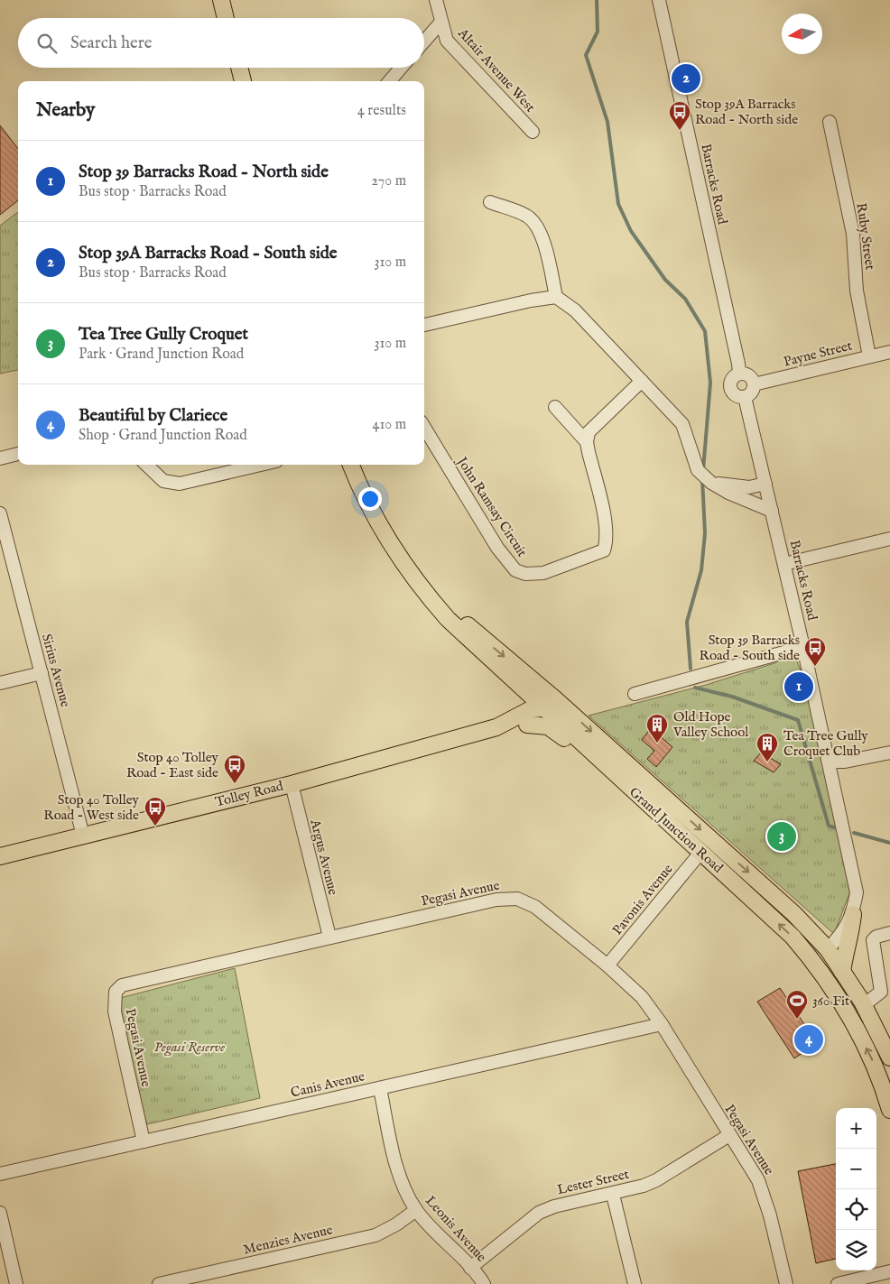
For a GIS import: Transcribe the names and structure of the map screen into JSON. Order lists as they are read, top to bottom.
{
  "streets": {
    "main road": ["Tolley Road", "Grand Junction Road"],
    "street": [
      "Altair Avenue West",
      "Barracks Road",
      "Ruby Street",
      "Payne Street",
      "John Ramsay Circuit",
      "Sirius Avenue",
      "Argus Avenue",
      "Pegasi Avenue",
      "Pavonis Avenue",
      "Canis Avenue",
      "Lester Street",
      "Leonis Avenue",
      "Menzies Avenue"
    ]
  },
  "crossings": [
    ["Barracks Road", "Payne Street"],
    ["Barracks Road", "Grand Junction Road"],
    ["Ruby Street", "Payne Street"],
    ["Sirius Avenue", "Tolley Road"],
    ["Tolley Road", "Grand Junction Road"],
    ["Tolley Road", "Argus Avenue"],
    ["Grand Junction Road", "Pavonis Avenue"],
    ["Argus Avenue", "Pegasi Avenue"],
    ["Pegasi Avenue", "Pavonis Avenue"],
    ["Pegasi Avenue", "Canis Avenue"],
    ["Pegasi Avenue", "Lester Street"],
    ["Canis Avenue", "Leonis Avenue"],
    ["Lester Street", "Leonis Avenue"],
    ["Leonis Avenue", "Menzies Avenue"]
  ],
  "parks": ["Pegasi Reserve"],
  "places": {
    "bus stop": [
      "Stop 39A Barracks Road - North side",
      "Stop 39 Barracks Road - South side",
      "Stop 40 Tolley Road - East side",
      "Stop 40 Tolley Road - West side"
    ],
    "building": ["Old Hope Valley School", "Tea Tree Gully Croquet Club"],
    "sports": ["360 Fit"]
  },
  "north": "left",
  "page": {
    "search": "Search here",
    "pins": [
      "2",
      "1",
      "3",
      "4"
    ],
    "heading": ["Nearby", "4 results"],
    "list": [
      {
        "mark": "1",
        "name": "Stop 39 Barracks Road - North side",
        "note": "Bus stop · Barracks Road",
        "value": "270 m"
      },
      {
        "mark": "2",
        "name": "Stop 39A Barracks Road - South side",
        "note": "Bus stop · Barracks Road",
        "value": "310 m"
      },
      {
        "mark": "3",
        "name": "Tea Tree Gully Croquet",
        "note": "Park · Grand Junction Road",
        "value": "310 m"
      },
      {
        "mark": "4",
        "name": "Beautiful by Clariece",
        "note": "Shop · Grand Junction Road",
        "value": "410 m"
      }
    ],
    "map_buttons": ["+", "−"]
  }
}
